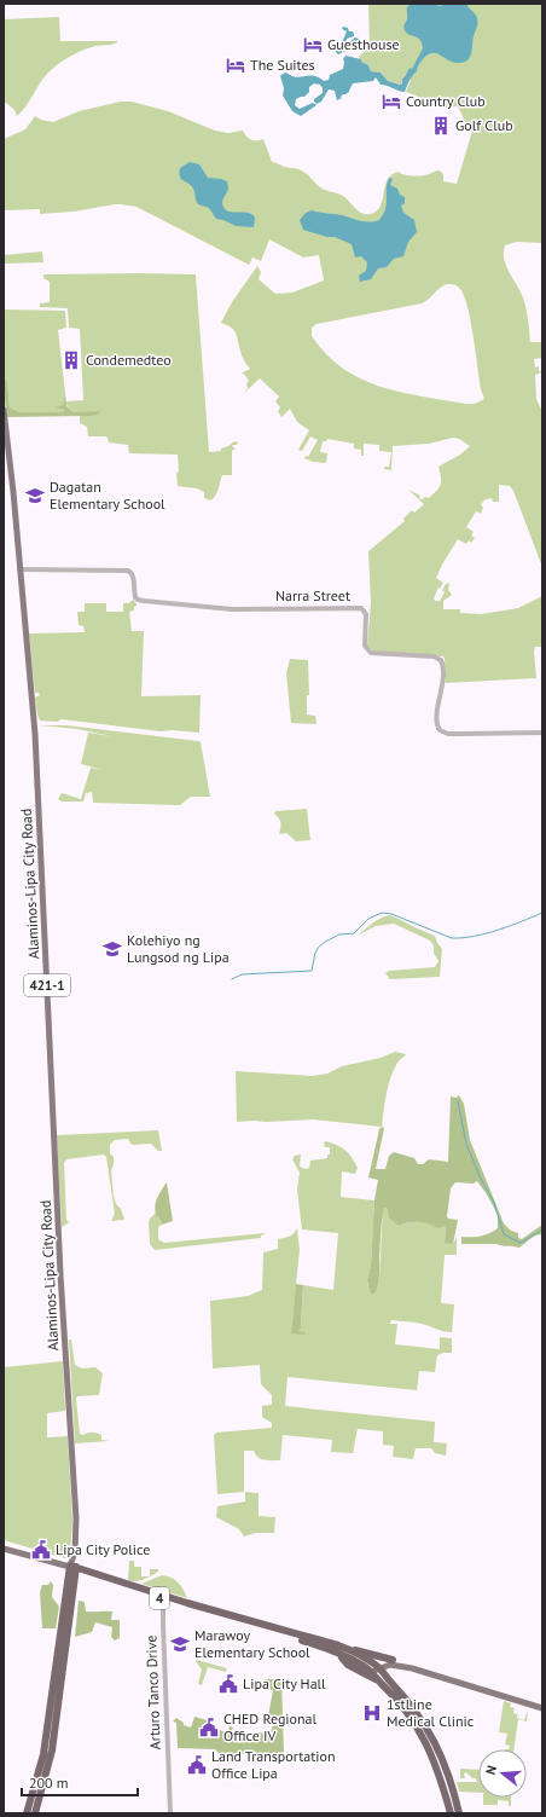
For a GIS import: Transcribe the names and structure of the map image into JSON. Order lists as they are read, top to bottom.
{
  "streets": {
    "highway": ["4"],
    "main road": ["Alaminos-Lipa City Road", "421-1"],
    "street": ["Narra Street", "Arturo Tanco Drive"]
  },
  "crossings": [
    ["Narra Street", "Alaminos-Lipa City Road"],
    ["Alaminos-Lipa City Road", "4"],
    ["4", "Arturo Tanco Drive"]
  ],
  "places": {
    "hotel": ["Guesthouse", "The Suites", "Country Club"],
    "building": ["Golf Club", "Condemedteo"],
    "school or university": ["Dagatan Elementary School", "Kolehiyo ng Lungsod ng Lipa", "Marawoy Elementary School"],
    "public building": [
      "Lipa City Police",
      "Lipa City Hall",
      "CHED Regional Office IV",
      "Land Transportation Office Lipa"
    ],
    "hospital": ["1stLine Medical Clinic"]
  },
  "scale_bar": "200 m",
  "north": "left"
}
